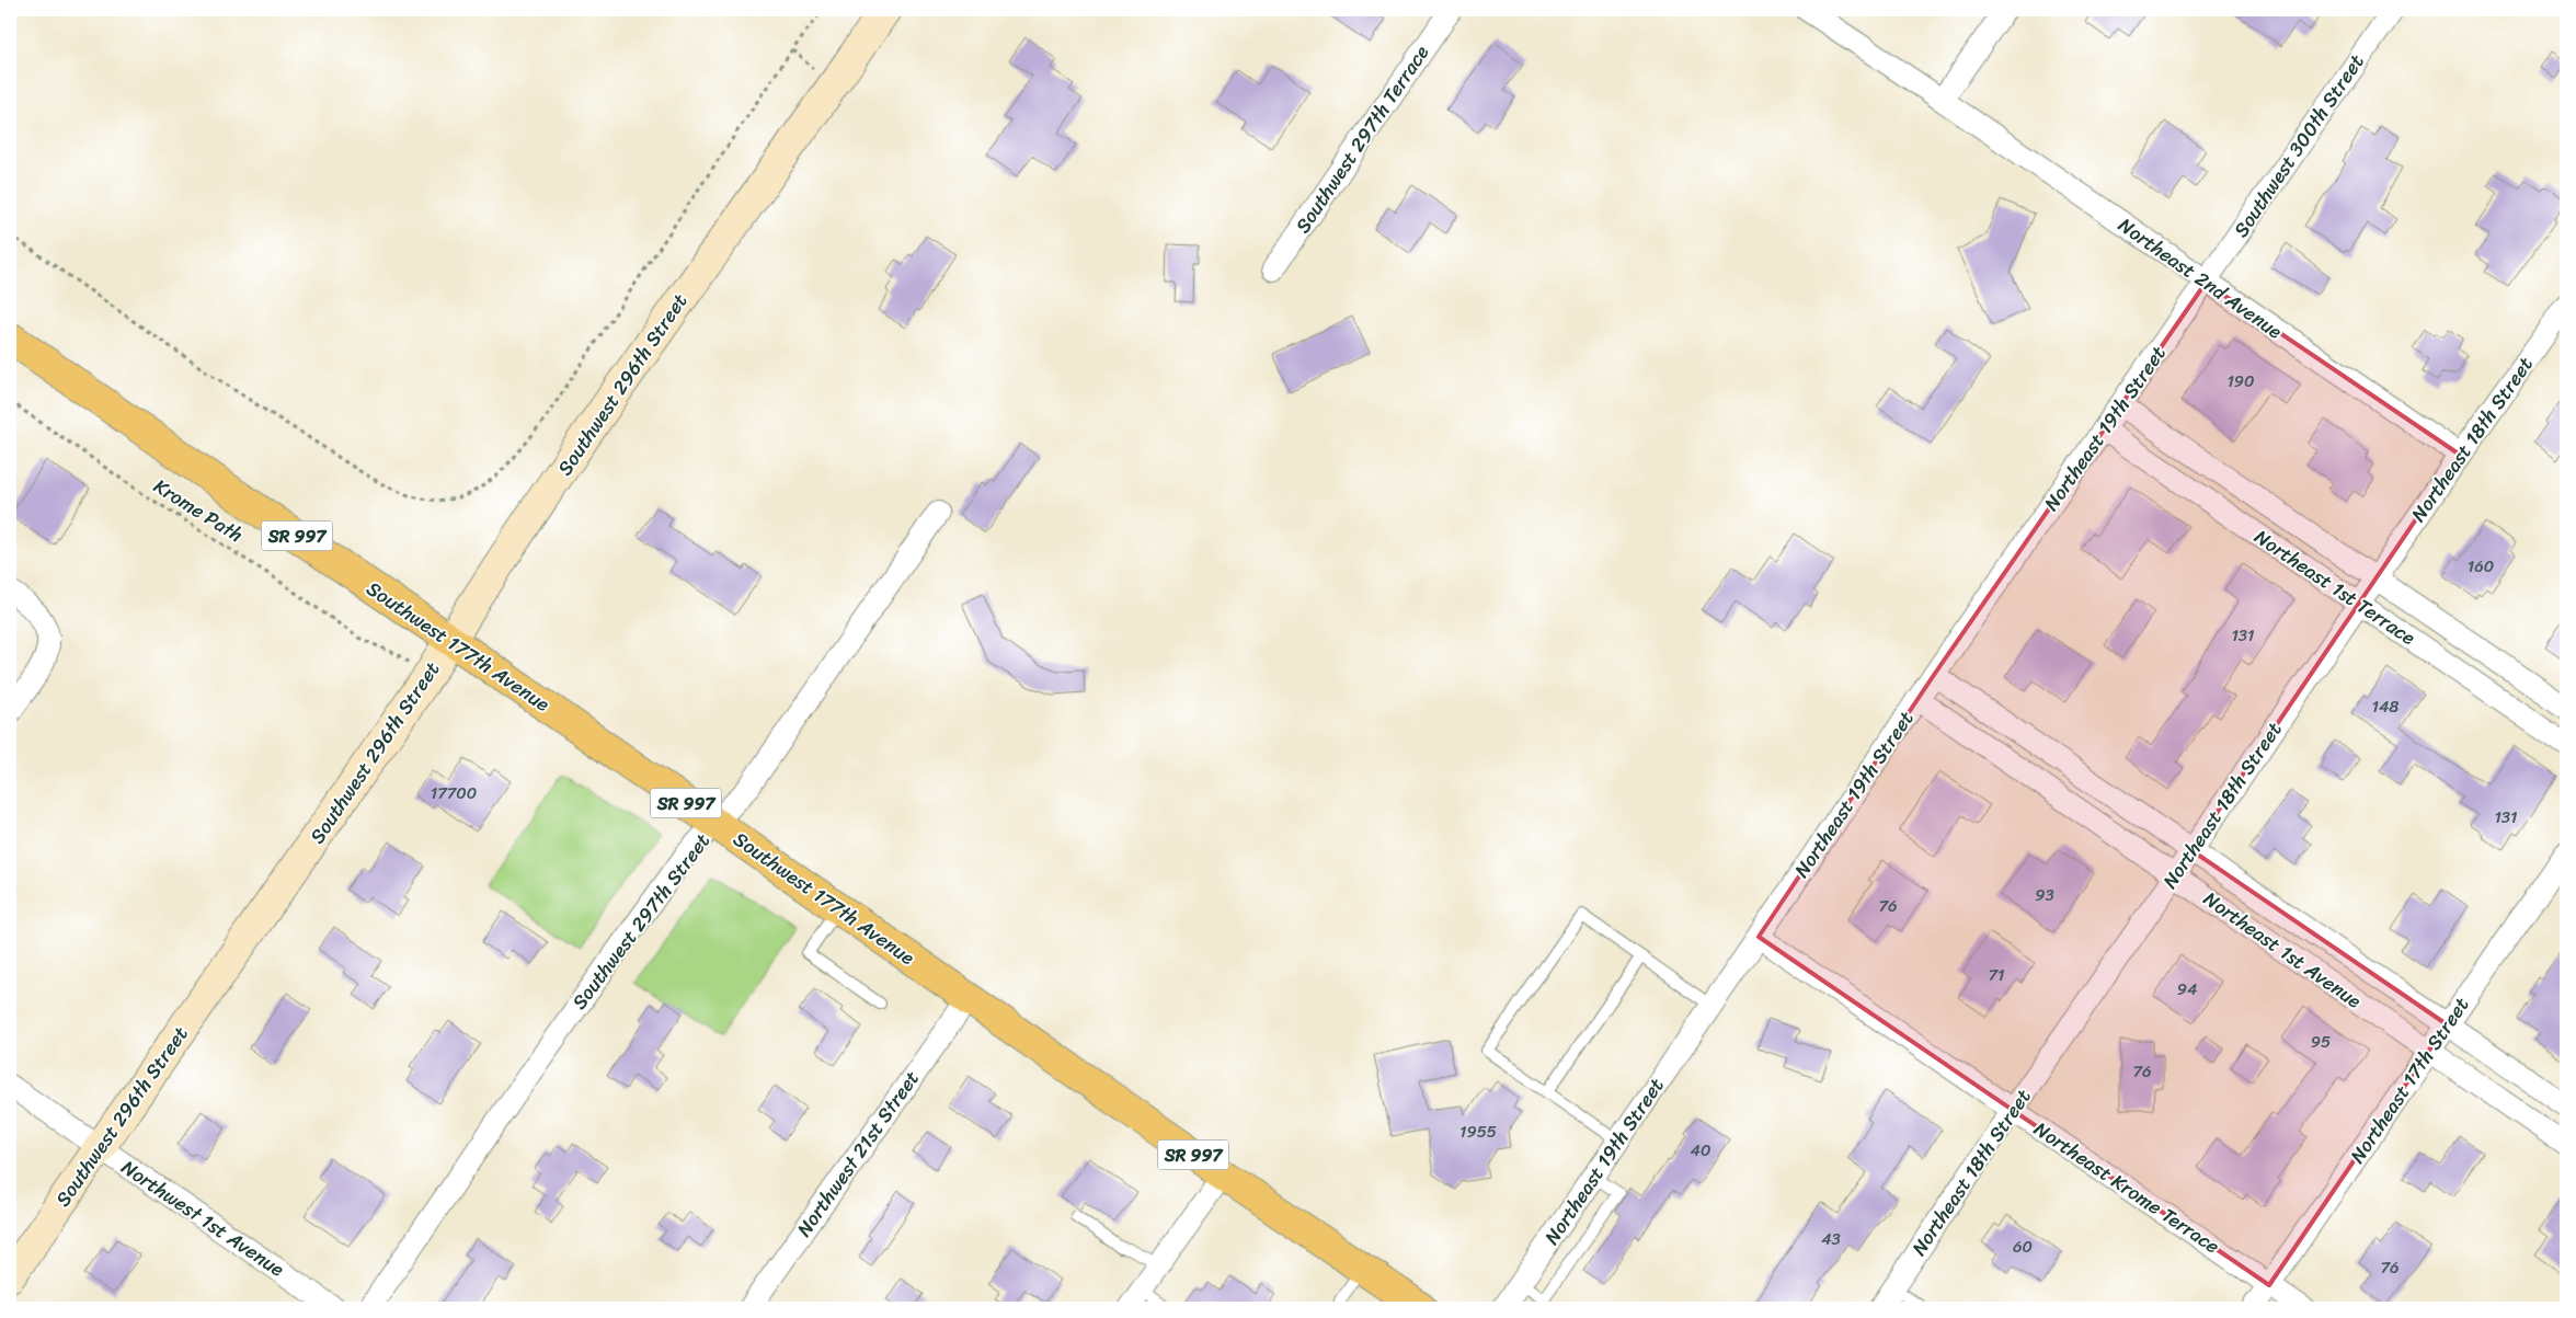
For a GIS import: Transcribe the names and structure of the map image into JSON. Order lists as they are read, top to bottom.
{
  "streets": {
    "highway": ["SR 997", "Southwest 177th Avenue"],
    "street": [
      "Southwest 297th Terrace",
      "Southwest 300th Street",
      "Northeast 2nd Avenue",
      "Southwest 296th Street",
      "Northeast 19th Street",
      "Northeast 18th Street",
      "Northeast 1st Terrace",
      "Southwest 297th Street",
      "Northeast 1st Avenue",
      "Northeast 17th Street",
      "Northwest 21st Street",
      "Northeast Krome Terrace",
      "Northwest 1st Avenue"
    ],
    "path": ["Krome Path"]
  },
  "crossings": [
    ["Southwest 300th Street", "Northeast 2nd Avenue"],
    ["Southwest 300th Street", "Northeast 19th Street"],
    ["Northeast 2nd Avenue", "Northeast 19th Street"],
    ["Northeast 2nd Avenue", "Northeast 18th Street"],
    ["Southwest 296th Street", "Southwest 177th Avenue"],
    ["Southwest 296th Street", "Northwest 1st Avenue"],
    ["Northeast 19th Street", "Northeast 1st Terrace"],
    ["Northeast 19th Street", "Northeast 1st Avenue"],
    ["Northeast 19th Street", "Northeast Krome Terrace"],
    ["Northeast 18th Street", "Northeast 1st Terrace"],
    ["Northeast 18th Street", "Northeast 1st Avenue"],
    ["Northeast 18th Street", "Northeast Krome Terrace"],
    ["Southwest 177th Avenue", "Southwest 297th Street"],
    ["Southwest 177th Avenue", "Northwest 21st Street"],
    ["Northeast 1st Avenue", "Northeast 17th Street"],
    ["Northeast 17th Street", "Northeast Krome Terrace"]
  ],
  "house_numbers": [
    "190",
    "160",
    "131",
    "148",
    "17700",
    "131",
    "93",
    "76",
    "71",
    "94",
    "95",
    "76",
    "1955",
    "40",
    "43",
    "60",
    "76"
  ]
}
